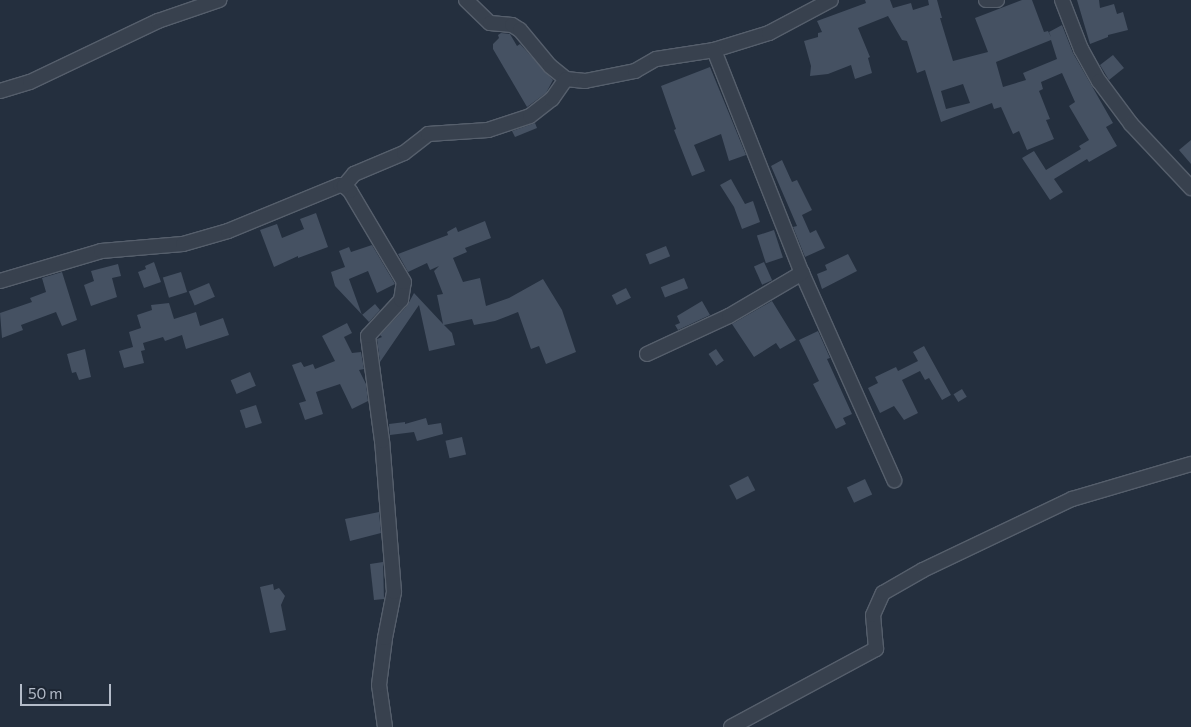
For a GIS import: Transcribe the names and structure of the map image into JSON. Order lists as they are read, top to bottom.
{
  "scale_bar": "50 m"
}
